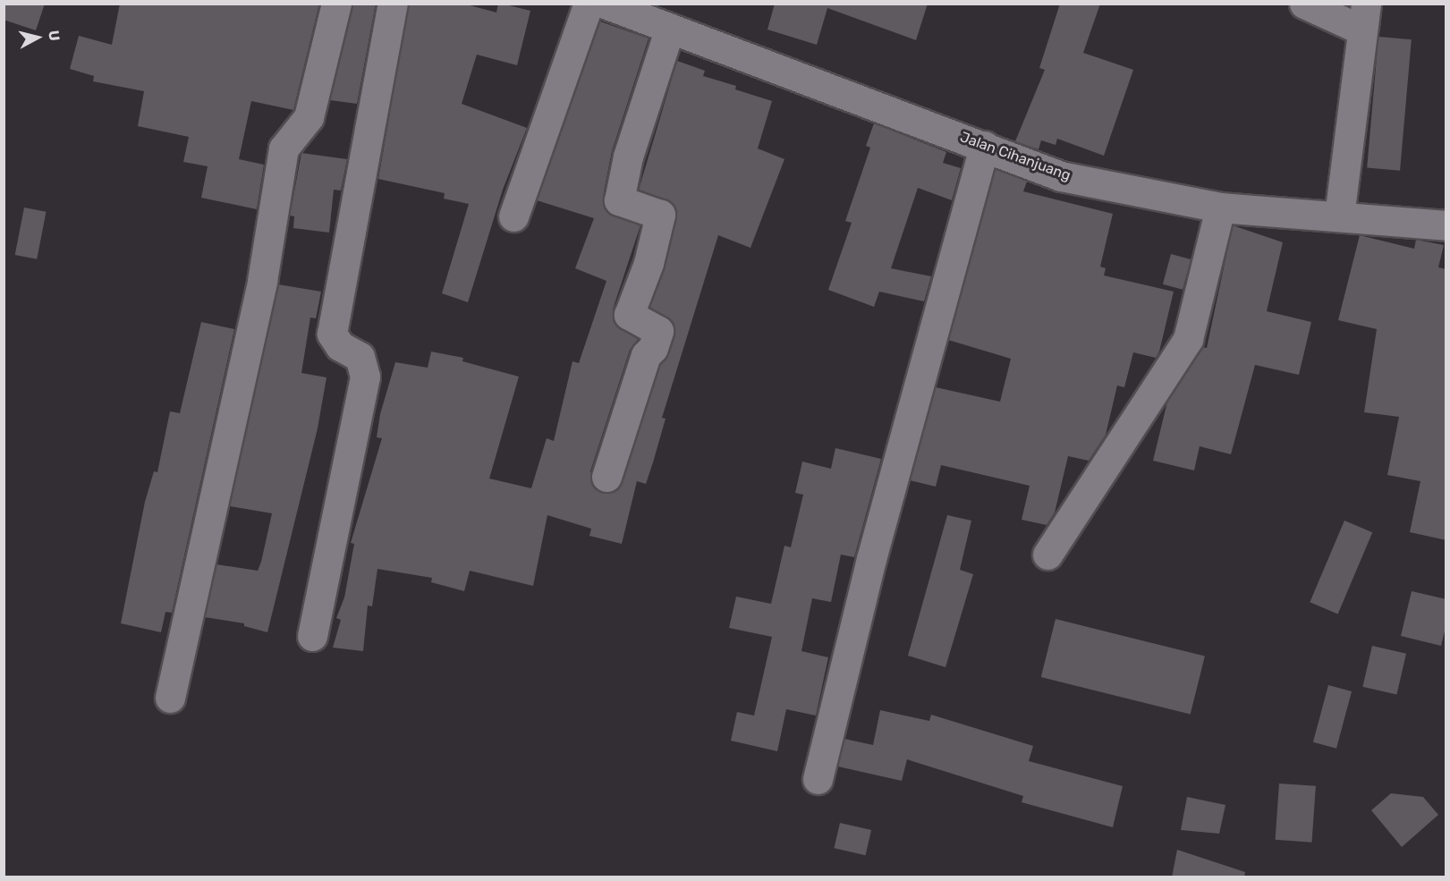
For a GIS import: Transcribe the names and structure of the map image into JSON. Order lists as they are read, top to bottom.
{
  "streets": {
    "street": ["Jalan Cihanjuang"]
  },
  "north": "right"
}
